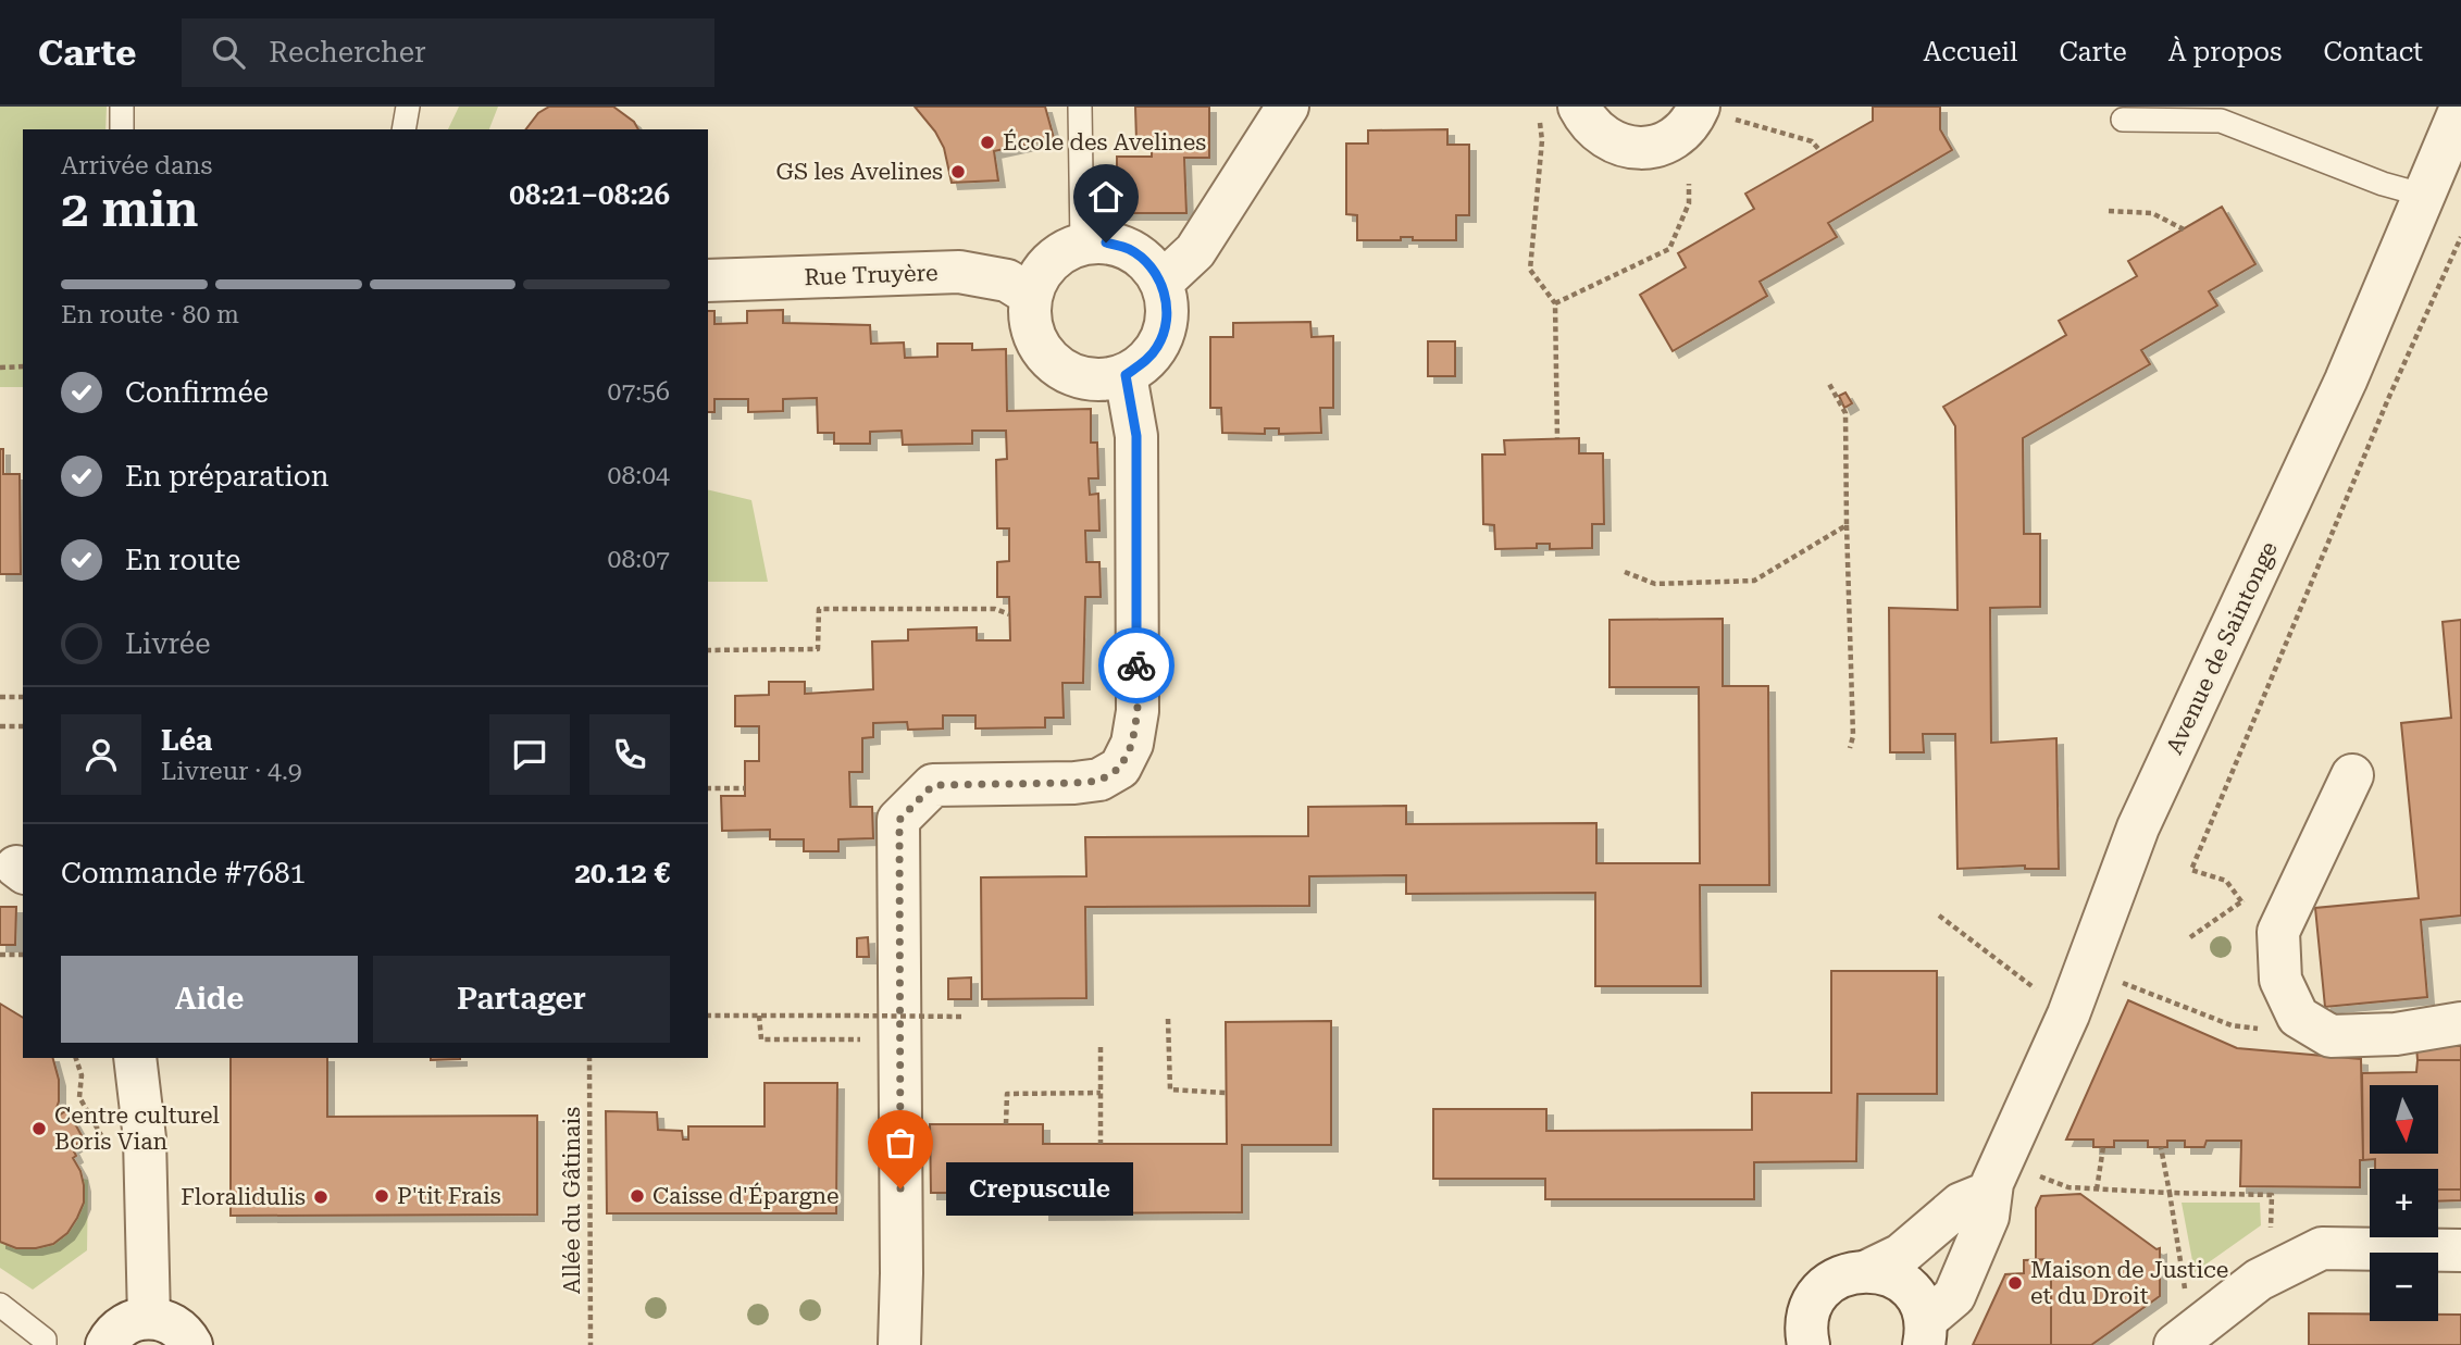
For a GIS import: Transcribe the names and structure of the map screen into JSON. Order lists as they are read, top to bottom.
{
  "streets": {
    "street": ["Rue Truyère", "Avenue de Saintonge"],
    "path": ["Allée du Gâtinais"]
  },
  "places": [
    "École des Avelines",
    "GS les Avelines",
    "Centre culturel Boris Vian",
    "Crepuscule",
    "P'tit Frais",
    "Caisse d'Épargne",
    "Floralidulis",
    "Maison de Justice et du Droit"
  ],
  "north": "bottom",
  "page": {
    "header": "Carte",
    "search": "Rechercher",
    "nav": [
      "Accueil",
      "Carte",
      "À propos",
      "Contact"
    ],
    "heading": ["2 min", "Arrivée dans", "08:21–08:26"],
    "panel": [
      "Léa",
      "Livreur · 4.9",
      "Commande #7681",
      "20.12 €"
    ],
    "bar": "En route · 80 m",
    "list": [
      ["Confirmée", "07:56"],
      ["En préparation", "08:04"],
      ["En route", "08:07"],
      "Livrée"
    ],
    "buttons": ["Aide", "Partager"],
    "map_buttons": ["+", "−"],
    "bubble": "Crepuscule"
  }
}
